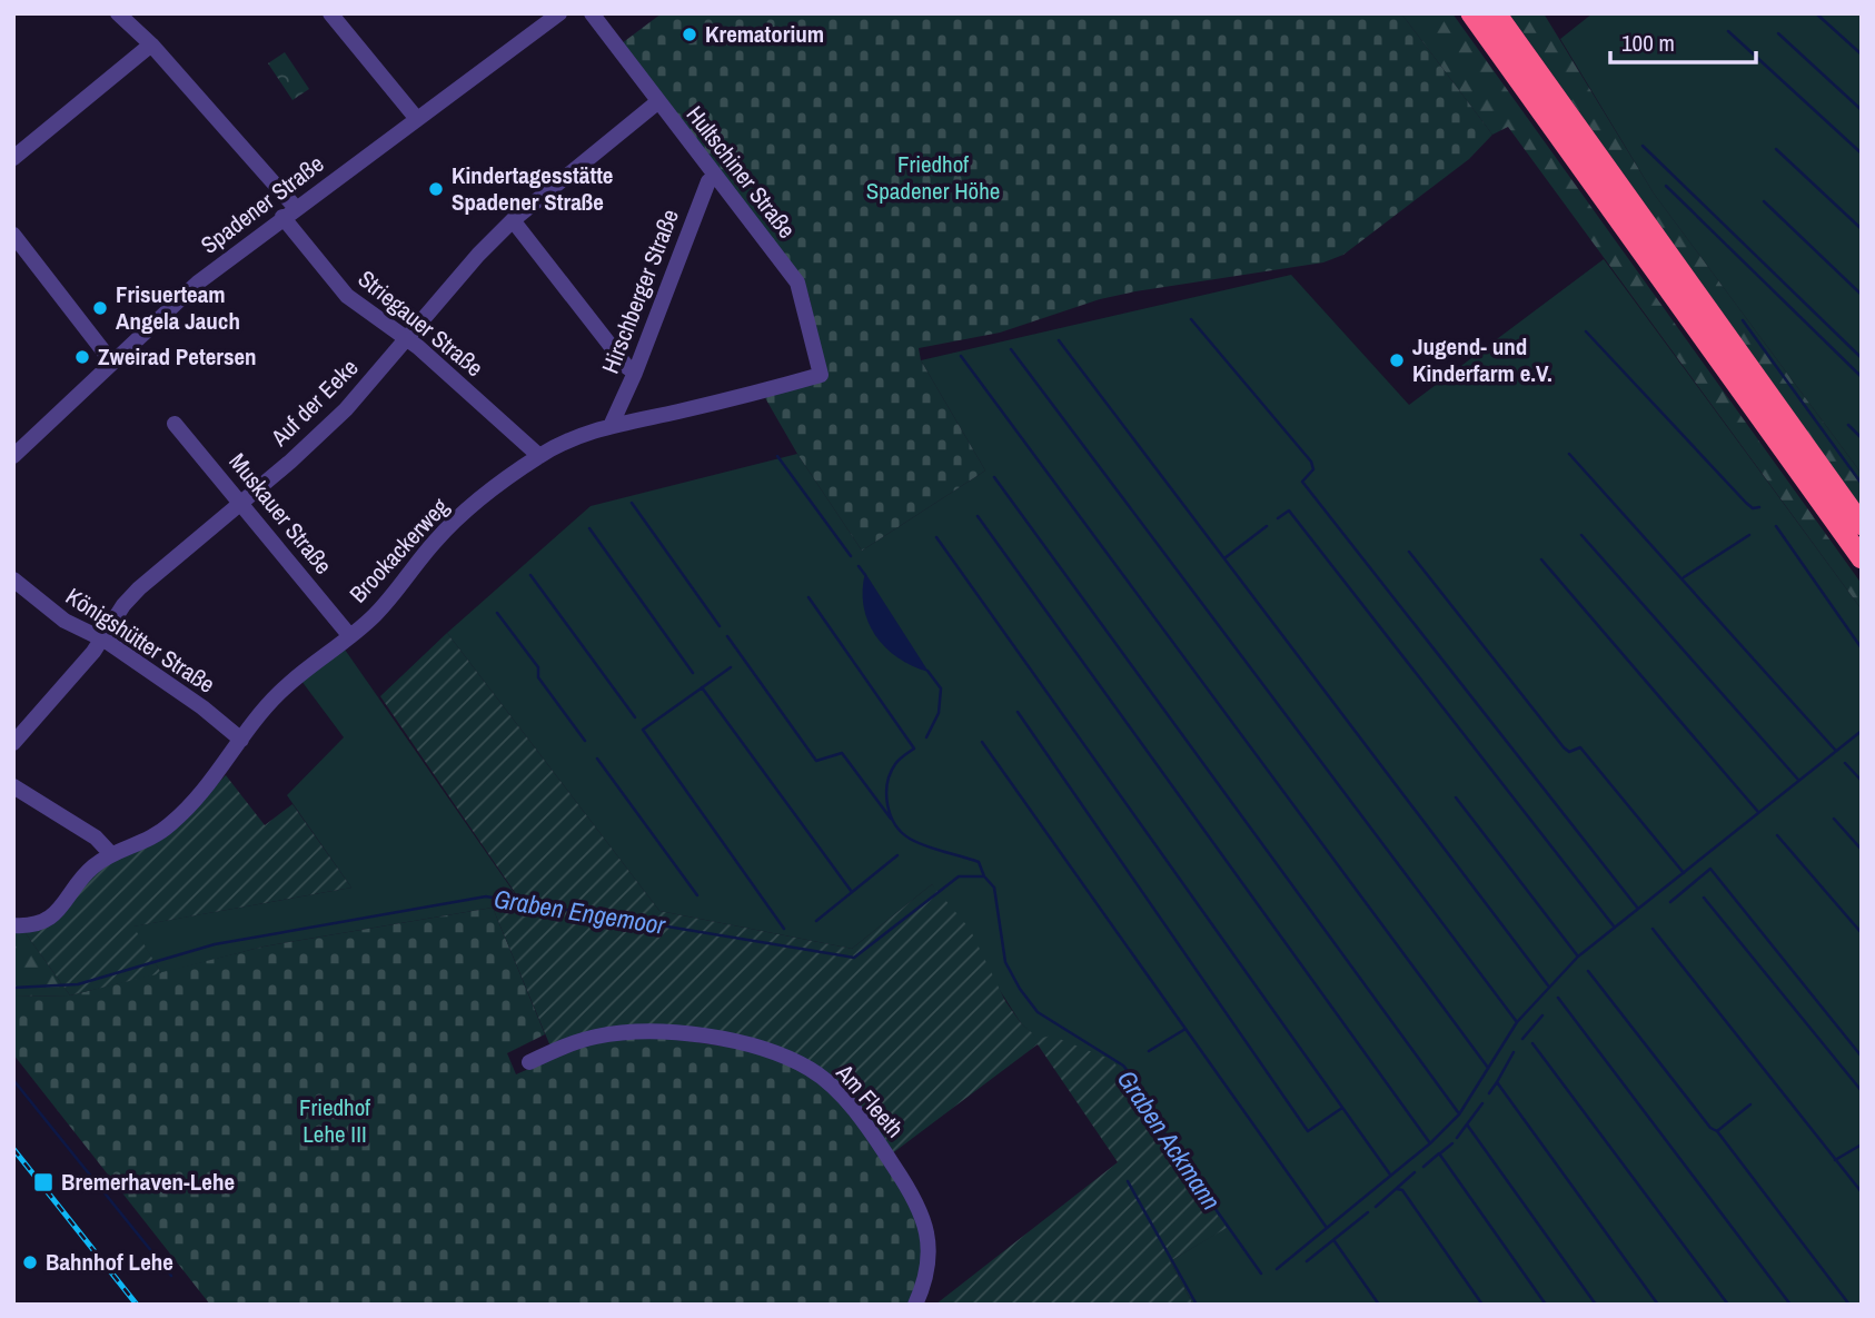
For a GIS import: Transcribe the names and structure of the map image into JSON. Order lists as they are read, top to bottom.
{
  "streets": {
    "street": [
      "Hultschiner Straße",
      "Spadener Straße",
      "Hirschberger Straße",
      "Striegauer Straße",
      "Auf der Eeke",
      "Muskauer Straße",
      "Brookackerweg",
      "Königshütter Straße",
      "Am Fleeth"
    ]
  },
  "crossings": [
    ["Hultschiner Straße", "Hirschberger Straße"],
    ["Hultschiner Straße", "Auf der Eeke"],
    ["Hultschiner Straße", "Brookackerweg"],
    ["Spadener Straße", "Striegauer Straße"],
    ["Hirschberger Straße", "Brookackerweg"],
    ["Striegauer Straße", "Auf der Eeke"],
    ["Striegauer Straße", "Brookackerweg"],
    ["Auf der Eeke", "Muskauer Straße"],
    ["Auf der Eeke", "Königshütter Straße"],
    ["Muskauer Straße", "Brookackerweg"],
    ["Brookackerweg", "Königshütter Straße"]
  ],
  "water": ["Graben Engemoor", "Graben Ackmann"],
  "parks": ["Friedhof Spadener Höhe", "Friedhof Lehe III"],
  "places": {
    "other": [
      "Krematorium",
      "Kindertagesstätte Spadener Straße",
      "Frisuerteam Angela Jauch",
      "Zweirad Petersen",
      "Jugend- und Kinderfarm e.V.",
      "Bahnhof Lehe"
    ],
    "transit": ["Bremerhaven-Lehe"]
  },
  "scale_bar": "100 m"
}
